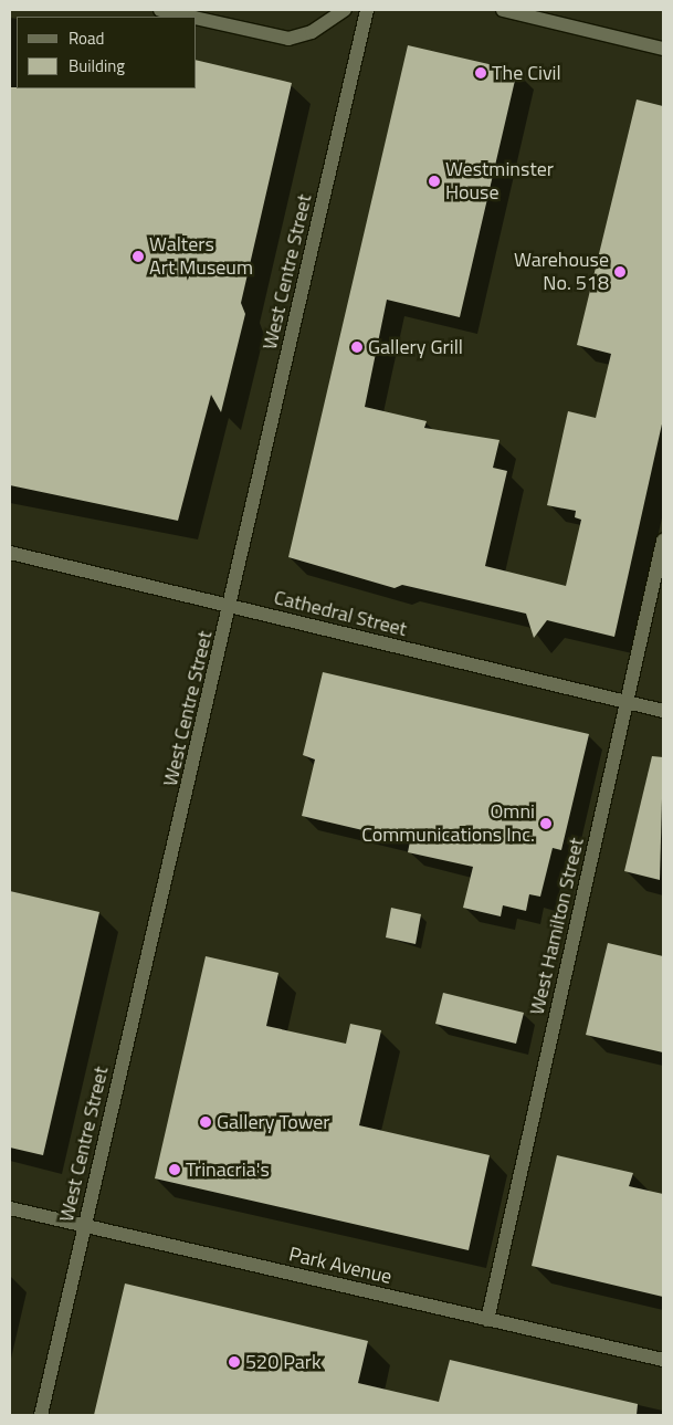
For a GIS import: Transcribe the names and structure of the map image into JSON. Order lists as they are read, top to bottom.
{
  "streets": {
    "main road": [
      "West Centre Street",
      "Cathedral Street",
      "West Hamilton Street",
      "Park Avenue"
    ]
  },
  "crossings": [
    ["West Centre Street", "Cathedral Street"],
    ["West Centre Street", "Park Avenue"],
    ["Cathedral Street", "West Hamilton Street"],
    ["West Hamilton Street", "Park Avenue"]
  ],
  "places": [
    "The Civil",
    "Westminster House",
    "Walters Art Museum",
    "Warehouse No. 518",
    "Gallery Grill",
    "Omni Communications Inc.",
    "Gallery Tower",
    "Trinacria's",
    "520 Park"
  ],
  "legend": ["Road", "Building"]
}
